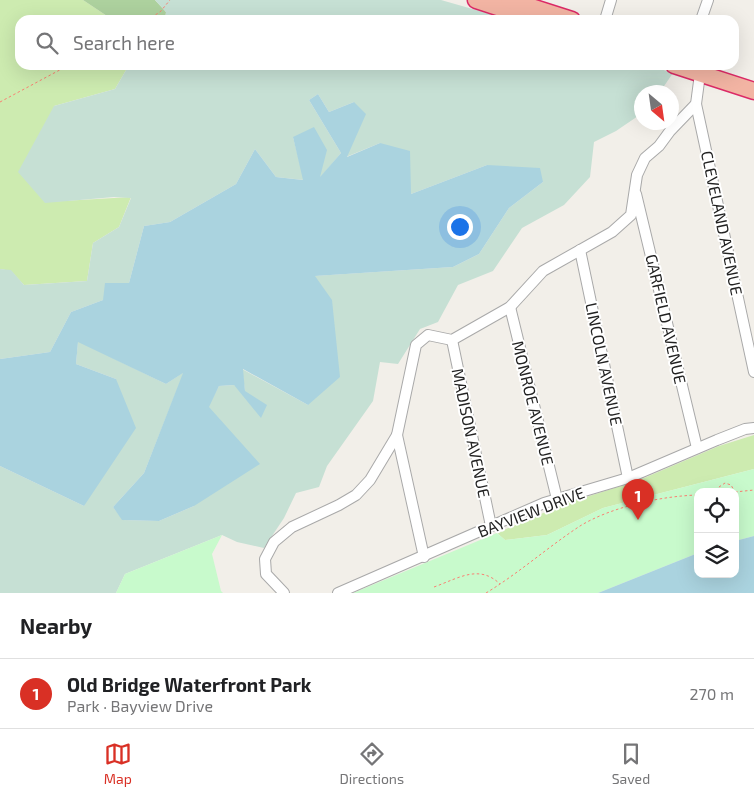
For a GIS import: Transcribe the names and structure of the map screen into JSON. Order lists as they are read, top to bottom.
{
  "streets": {
    "street": [
      "CLEVELAND AVENUE",
      "GARFIELD AVENUE",
      "LINCOLN AVENUE",
      "MONROE AVENUE",
      "MADISON AVENUE",
      "BAYVIEW DRIVE"
    ]
  },
  "crossings": [
    ["GARFIELD AVENUE", "BAYVIEW DRIVE"],
    ["LINCOLN AVENUE", "BAYVIEW DRIVE"],
    ["MONROE AVENUE", "BAYVIEW DRIVE"],
    ["MADISON AVENUE", "BAYVIEW DRIVE"]
  ],
  "north": "bottom right",
  "page": {
    "search": "Search here",
    "pins": "1",
    "heading": "Nearby",
    "list": [
      {
        "mark": "1",
        "name": "Old Bridge Waterfront Park",
        "note": "Park · Bayview Drive",
        "value": "270 m"
      }
    ],
    "nav": ["Map", "Directions", "Saved"]
  }
}
